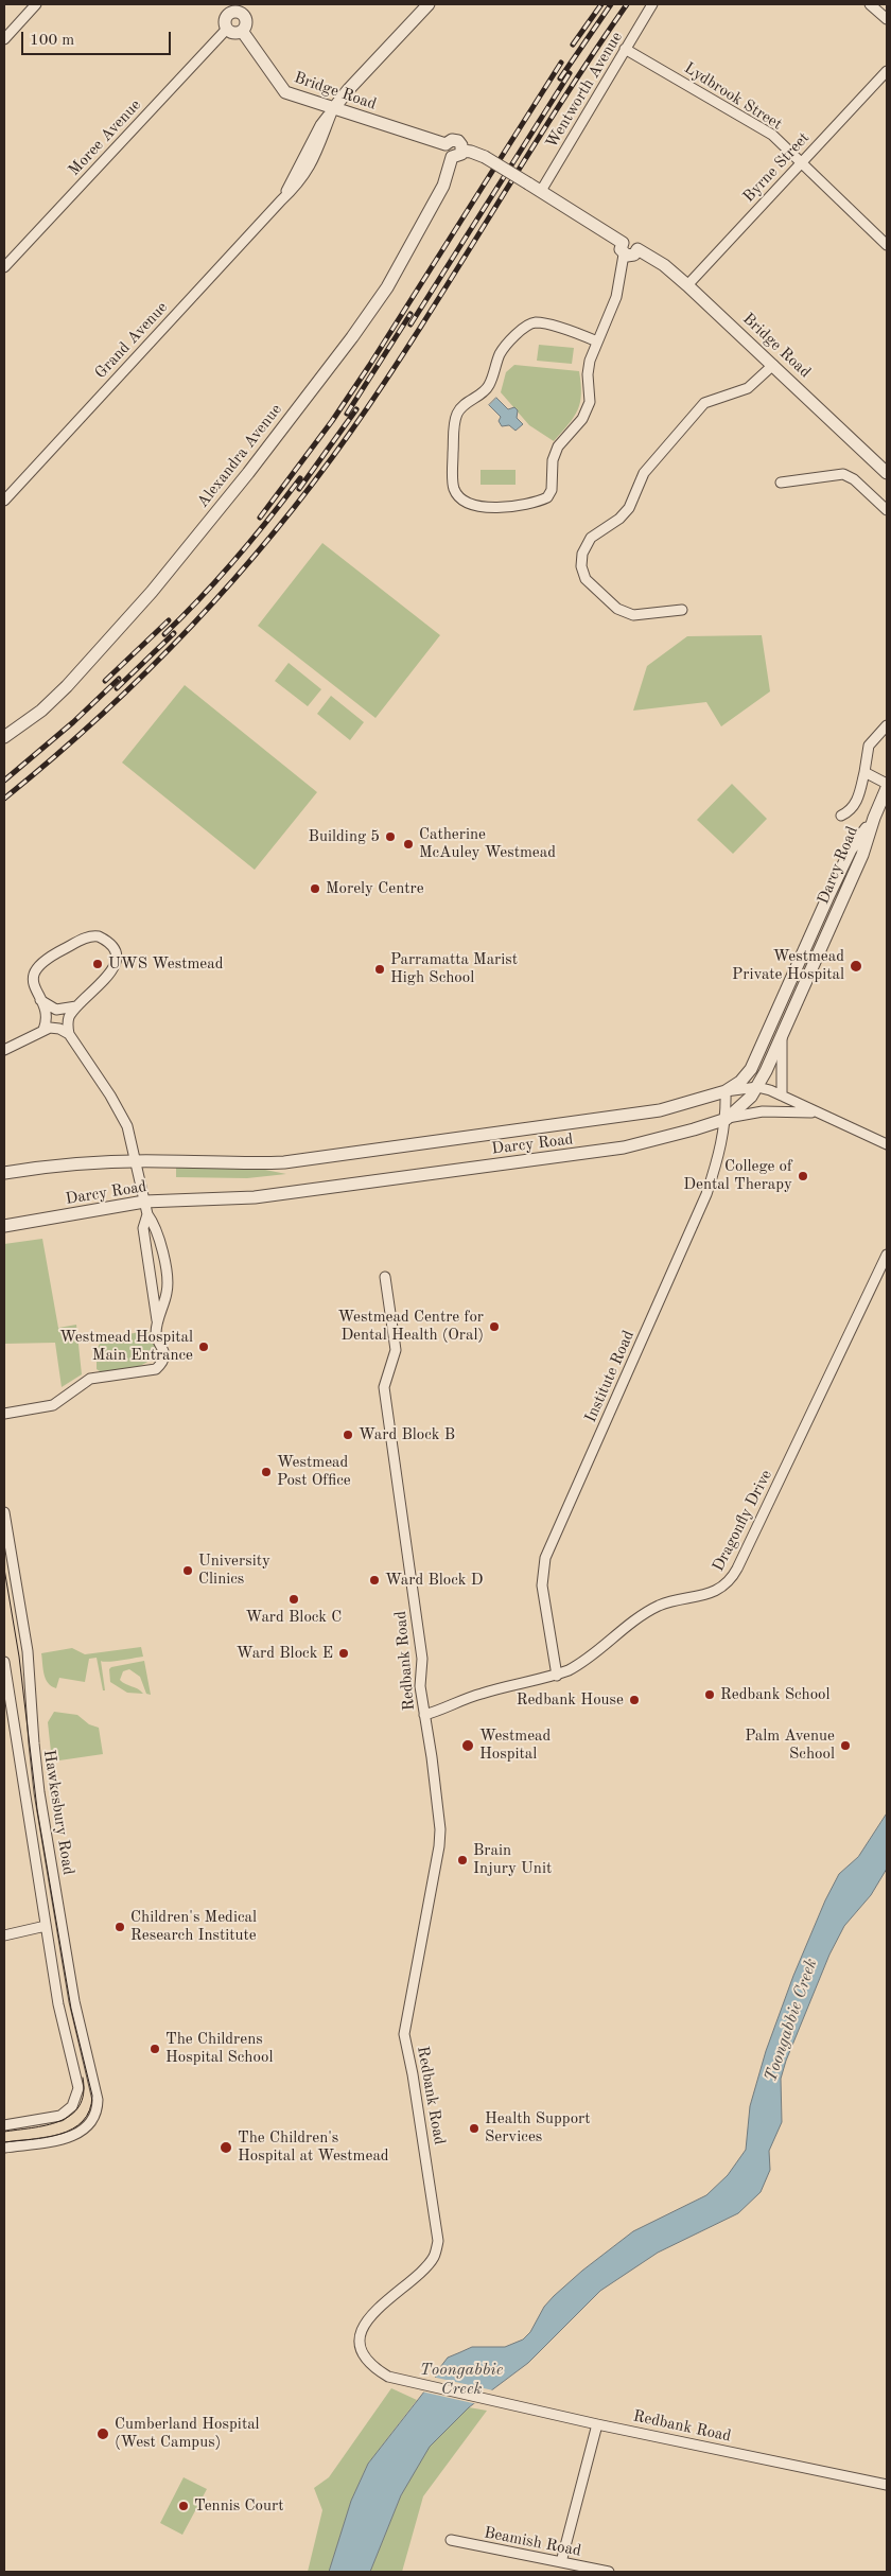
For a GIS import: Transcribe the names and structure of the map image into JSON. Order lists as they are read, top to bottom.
{
  "streets": {
    "street": [
      "Wentworth Avenue",
      "Bridge Road",
      "Lydbrook Street",
      "Moree Avenue",
      "Byrne Street",
      "Grand Avenue",
      "Alexandra Avenue",
      "Darcy Road",
      "Institute Road",
      "Dragonfly Drive",
      "Redbank Road",
      "Hawkesbury Road",
      "Beamish Road"
    ]
  },
  "crossings": [
    ["Wentworth Avenue", "Lydbrook Street"],
    ["Bridge Road", "Moree Avenue"],
    ["Bridge Road", "Byrne Street"],
    ["Bridge Road", "Grand Avenue"],
    ["Bridge Road", "Alexandra Avenue"],
    ["Lydbrook Street", "Byrne Street"],
    ["Darcy Road", "Institute Road"],
    ["Institute Road", "Dragonfly Drive"],
    ["Dragonfly Drive", "Redbank Road"]
  ],
  "water": ["Toongabbie Creek"],
  "places": [
    "Building 5",
    "Catherine McAuley Westmead",
    "Morely Centre",
    "UWS Westmead",
    "Westmead Private Hospital",
    "Parramatta Marist High School",
    "College of Dental Therapy",
    "Westmead Centre for Dental Health (Oral)",
    "Westmead Hospital Main Entrance",
    "Ward Block B",
    "Westmead Post Office",
    "University Clinics",
    "Ward Block D",
    "Ward Block C",
    "Ward Block E",
    "Redbank School",
    "Redbank House",
    "Westmead Hospital",
    "Palm Avenue School",
    "Brain Injury Unit",
    "Children's Medical Research Institute",
    "The Childrens Hospital School",
    "Health Support Services",
    "The Children's Hospital at Westmead",
    "Cumberland Hospital (West Campus)",
    "Tennis Court"
  ],
  "scale_bar": "100 m"
}
